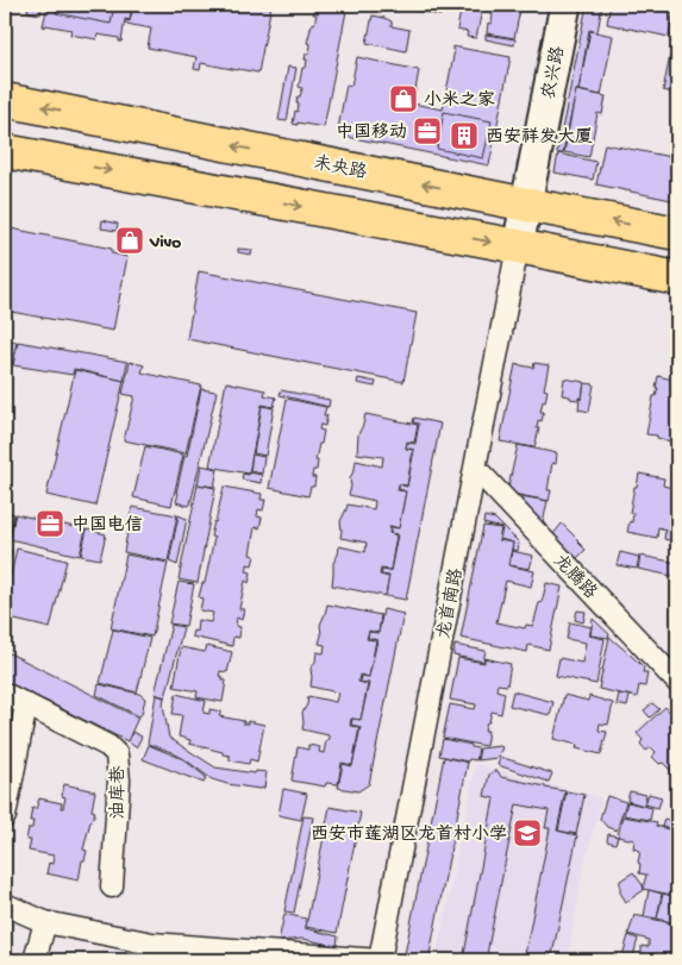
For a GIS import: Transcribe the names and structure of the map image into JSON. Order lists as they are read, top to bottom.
{
  "streets": {
    "main road": ["未央路"],
    "street": [
      "农兴路",
      "龙腾路",
      "龙首南路",
      "油库巷"
    ]
  },
  "crossings": [
    ["农兴路", "未央路"],
    ["农兴路", "龙首南路"],
    ["龙腾路", "龙首南路"]
  ],
  "places": {
    "shop": ["小米之家", "Vivo"],
    "office": ["中国移动", "中国电信"],
    "building": ["西安祥发大厦"],
    "school or university": ["西安市莲湖区龙首村小学"]
  }
}
